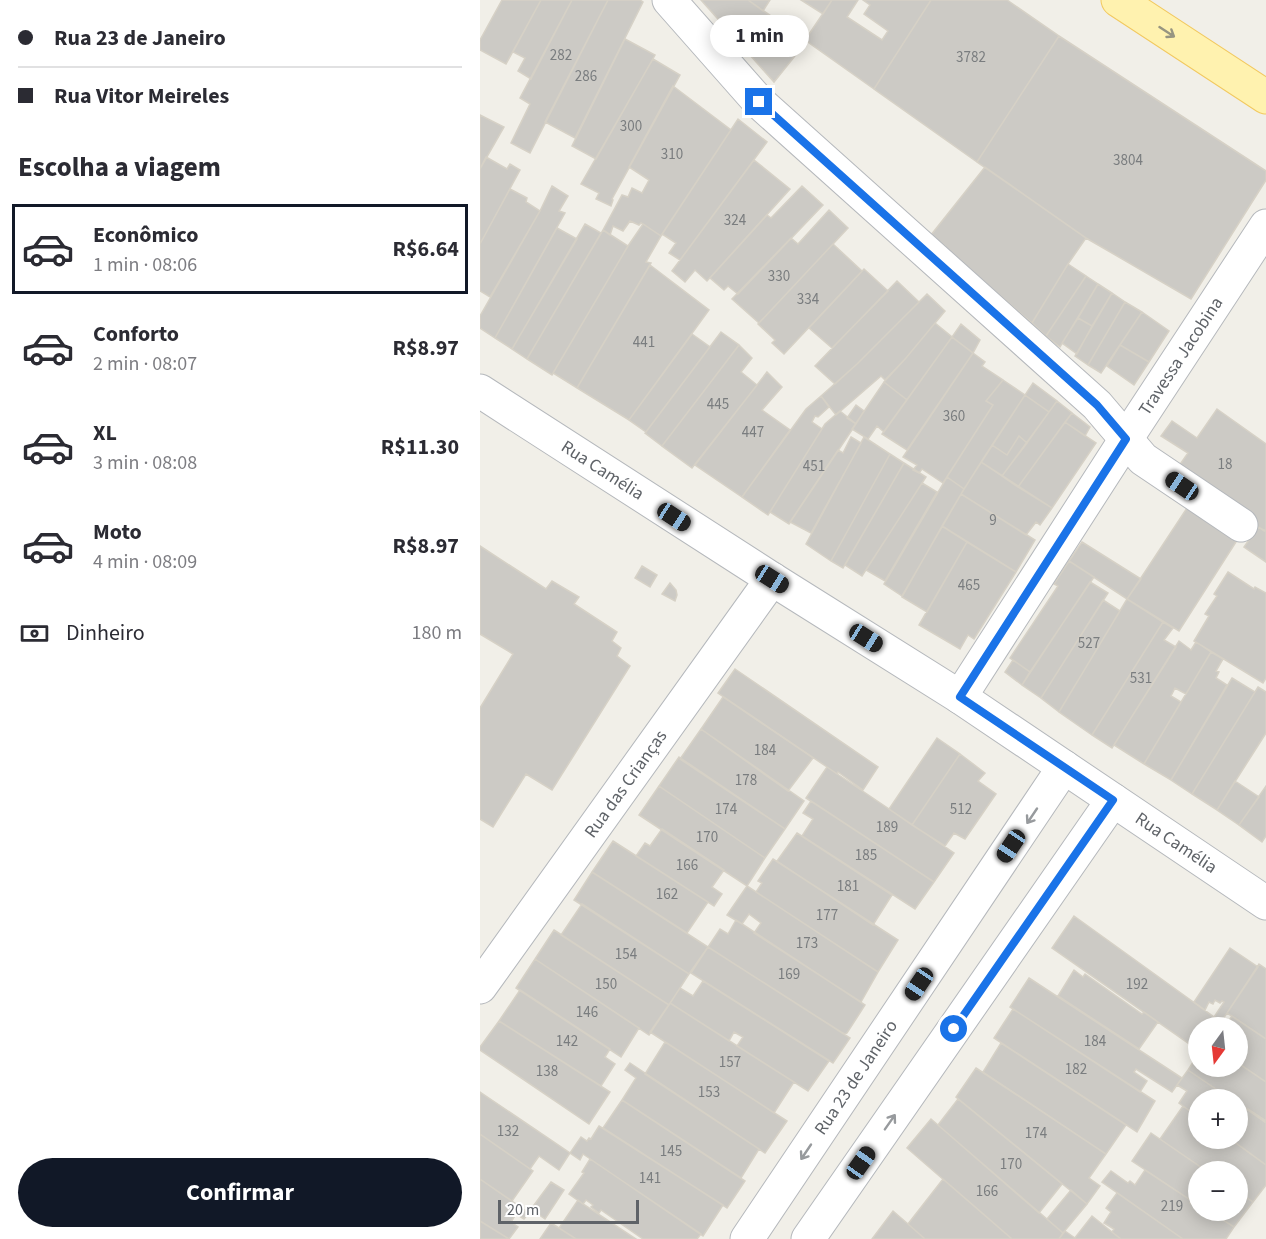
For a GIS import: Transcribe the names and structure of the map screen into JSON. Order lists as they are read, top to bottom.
{
  "streets": {
    "street": [
      "Travessa Jacobina",
      "Rua Camélia",
      "Rua das Crianças",
      "Rua 23 de Janeiro"
    ]
  },
  "crossings": [
    ["Travessa Jacobina", "Rua Camélia"],
    ["Rua Camélia", "Rua das Crianças"],
    ["Rua Camélia", "Rua 23 de Janeiro"]
  ],
  "house_numbers": [
    "282",
    "3782",
    "286",
    "300",
    "310",
    "3804",
    "324",
    "330",
    "334",
    "441",
    "445",
    "360",
    "447",
    "18",
    "451",
    "9",
    "465",
    "527",
    "531",
    "184",
    "178",
    "174",
    "512",
    "189",
    "170",
    "185",
    "166",
    "181",
    "162",
    "177",
    "173",
    "154",
    "169",
    "150",
    "192",
    "146",
    "142",
    "184",
    "157",
    "182",
    "138",
    "153",
    "132",
    "174",
    "145",
    "170",
    "141",
    "166",
    "219"
  ],
  "scale_bar": "20 m",
  "north": "bottom",
  "page": {
    "banner": ["Rua 23 de Janeiro", "Rua Vitor Meireles"],
    "bubble": "1 min",
    "heading": "Escolha a viagem",
    "list": [
      {
        "name": "Econômico",
        "note": "1 min · 08:06",
        "value": "R$6.64"
      },
      {
        "name": "Conforto",
        "note": "2 min · 08:07",
        "value": "R$8.97"
      },
      {
        "name": "XL",
        "note": "3 min · 08:08",
        "value": "R$11.30"
      },
      {
        "name": "Moto",
        "note": "4 min · 08:09",
        "value": "R$8.97"
      }
    ],
    "pay": ["Dinheiro", "180 m"],
    "map_buttons": ["+", "−"],
    "buttons": "Confirmar",
    "scale": "20 m"
  }
}
